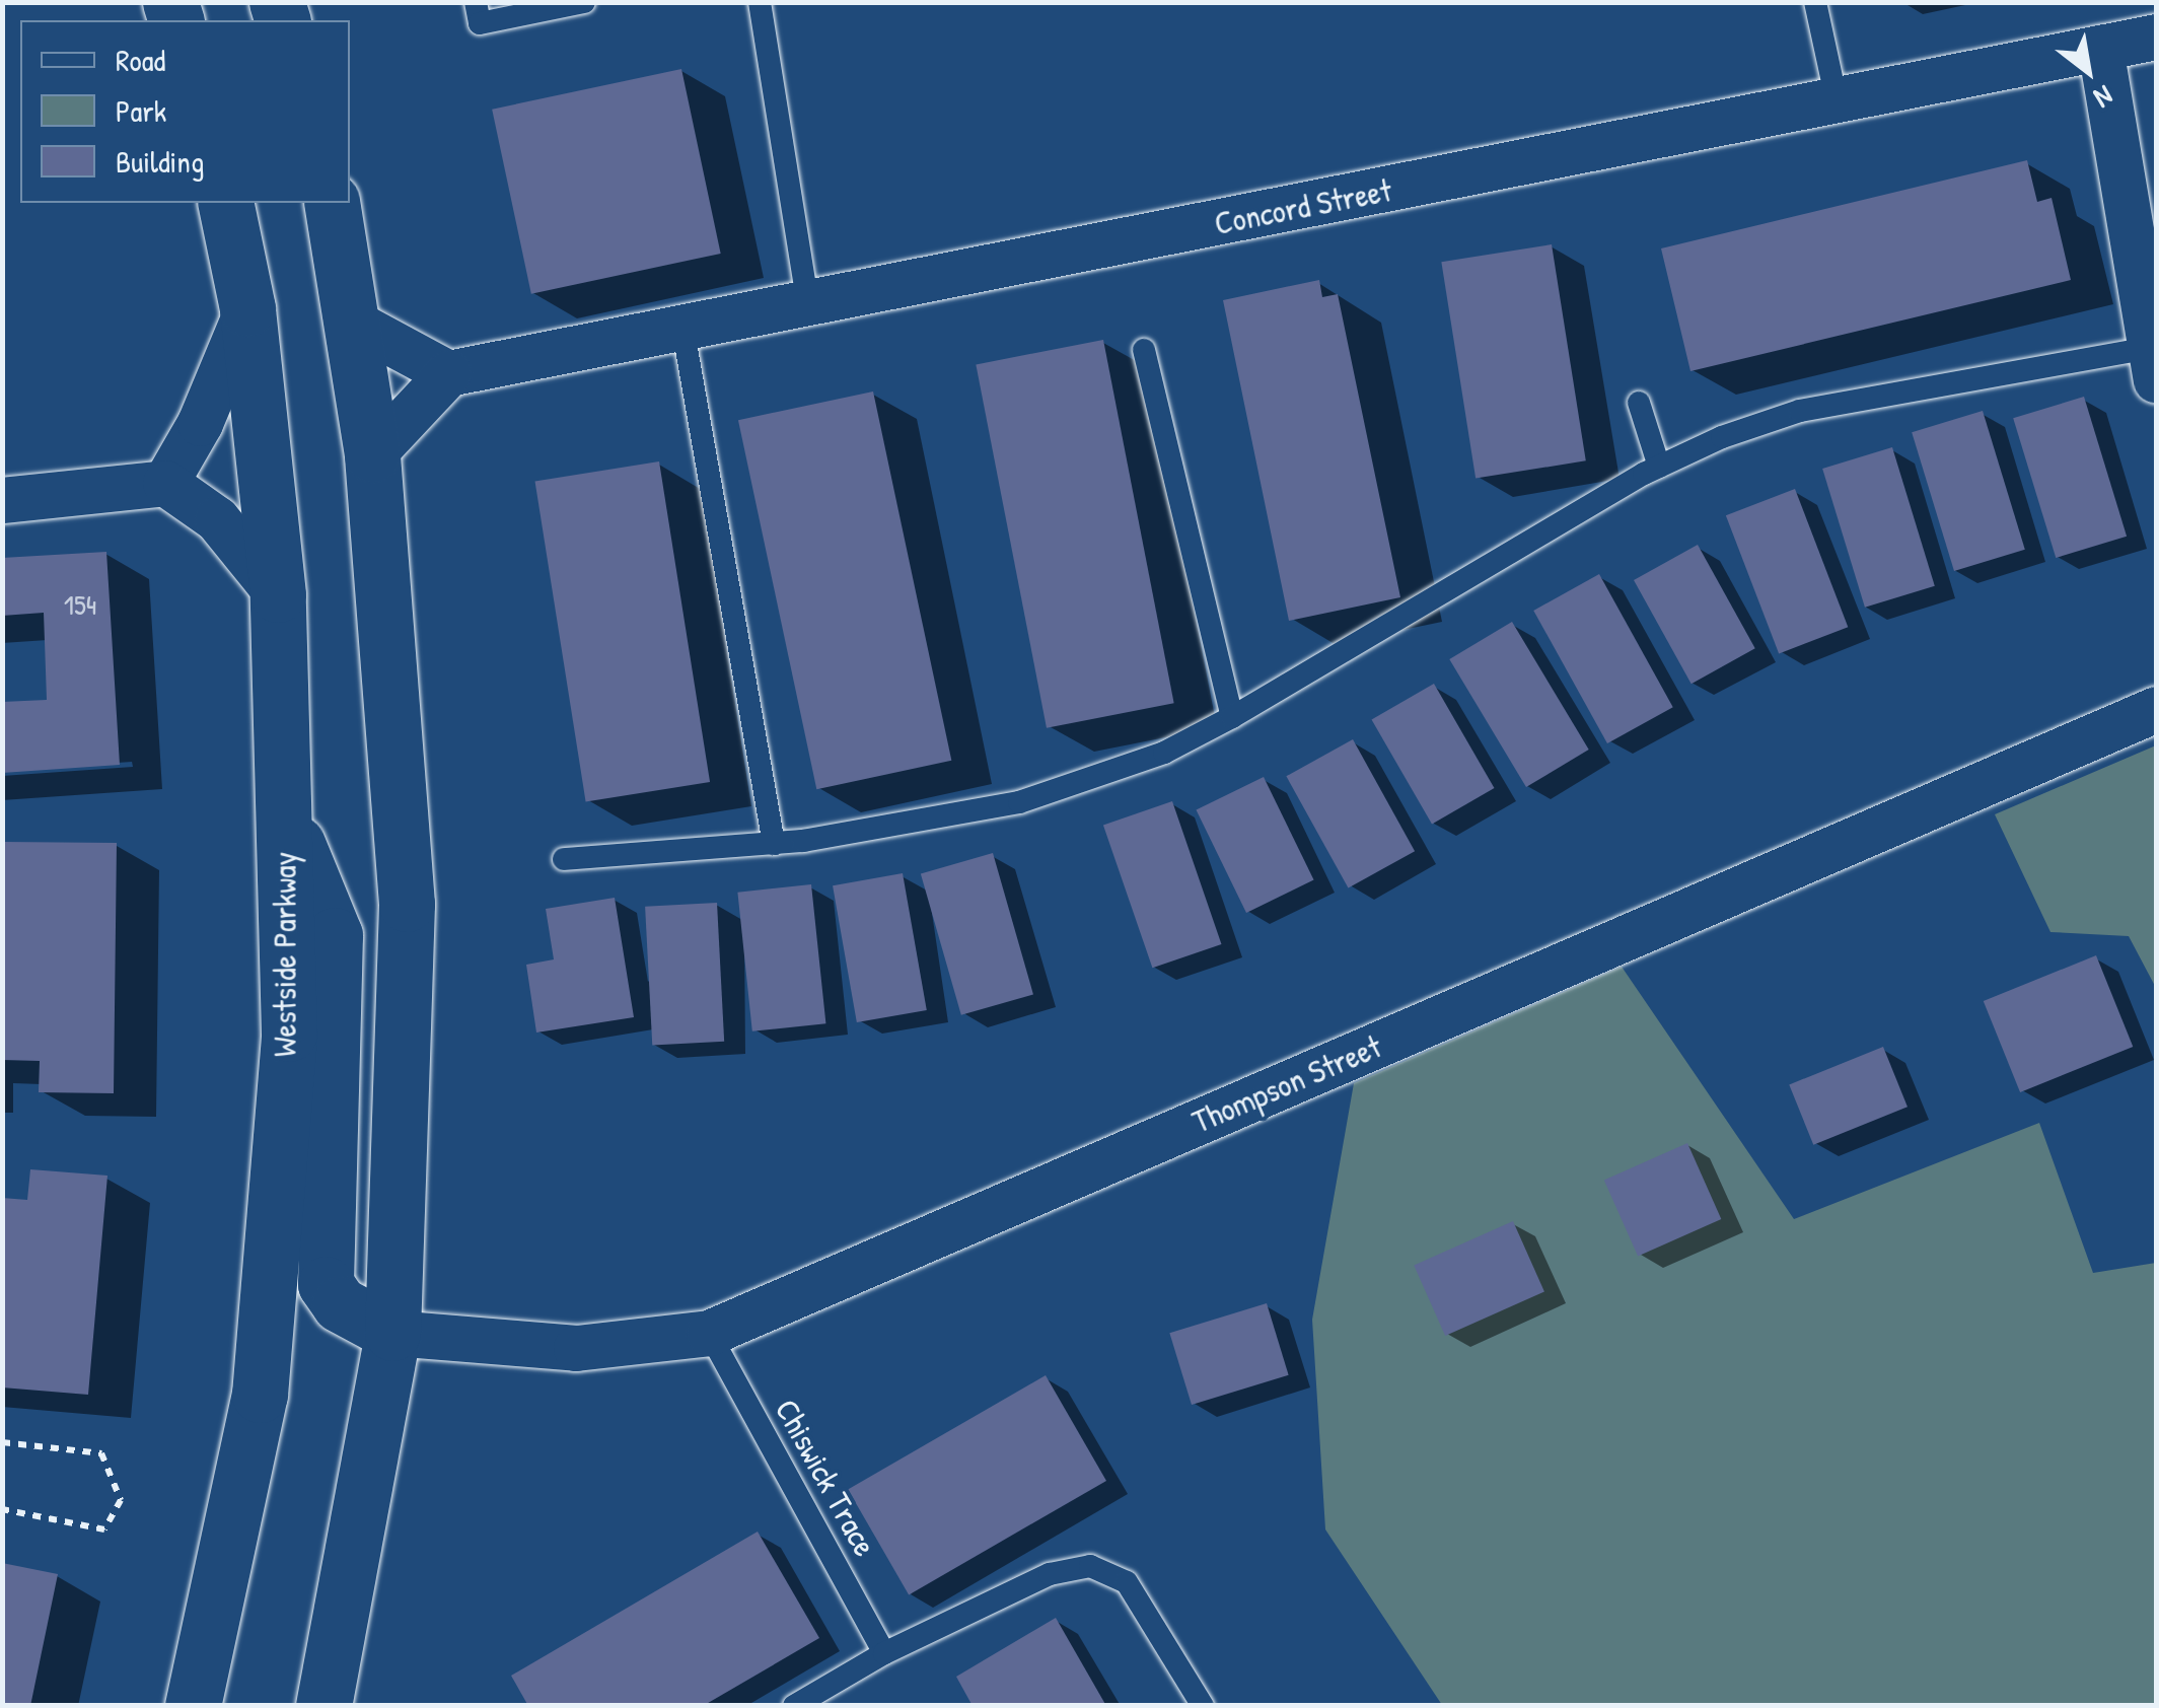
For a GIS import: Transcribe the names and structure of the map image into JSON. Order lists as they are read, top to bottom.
{
  "streets": {
    "main road": ["Westside Parkway"],
    "street": ["Concord Street", "Thompson Street"],
    "lane": ["Chiswick Trace"]
  },
  "crossings": [
    ["Thompson Street", "Chiswick Trace"]
  ],
  "house_numbers": ["154"],
  "legend": ["Road", "Park", "Building"],
  "north": "bottom right"
}
